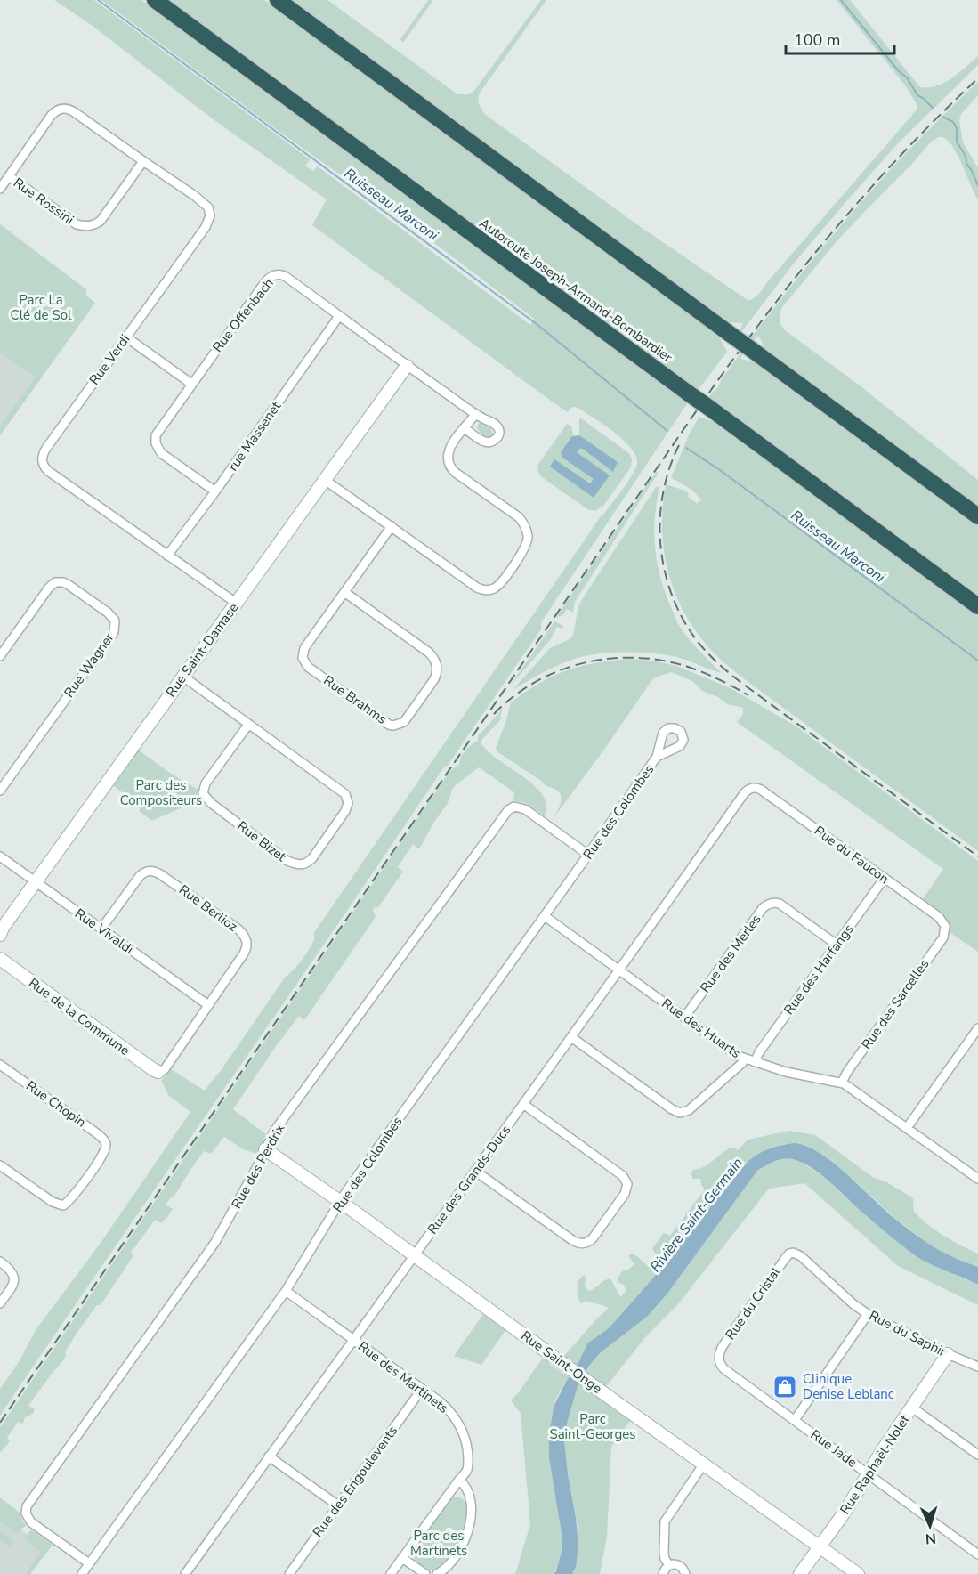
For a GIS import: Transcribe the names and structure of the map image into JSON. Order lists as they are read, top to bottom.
{
  "streets": {
    "highway": ["Autoroute Joseph-Armand-Bombardier"],
    "street": [
      "Rue Rossini",
      "Rue Offenbach",
      "Rue Verdi",
      "rue Massenet",
      "Rue Saint-Damase",
      "Rue Wagner",
      "Rue Brahms",
      "Rue des Colombes",
      "Rue Bizet",
      "Rue du Faucon",
      "Rue Berlioz",
      "Rue Vivaldi",
      "Rue des Merles",
      "Rue des Harfangs",
      "Rue des Sarcelles",
      "Rue de la Commune",
      "Rue des Huarts",
      "Rue Chopin",
      "Rue des Perdrix",
      "Rue des Grands-Ducs",
      "Rue du Cristal",
      "Rue du Saphir",
      "Rue Saint-Onge",
      "Rue des Martinets",
      "Rue Jade",
      "Rue Raphaël-Nolet",
      "Rue des Engoulevents"
    ]
  },
  "crossings": [
    ["Rue Rossini", "Rue Verdi"],
    ["Rue Offenbach", "rue Massenet"],
    ["Rue Offenbach", "Rue Saint-Damase"],
    ["Rue Verdi", "rue Massenet"],
    ["Rue Verdi", "Rue Saint-Damase"],
    ["Rue Saint-Damase", "Rue Bizet"],
    ["Rue Saint-Damase", "Rue Vivaldi"],
    ["Rue des Colombes", "Rue des Huarts"],
    ["Rue des Colombes", "Rue des Perdrix"],
    ["Rue des Colombes", "Rue Saint-Onge"],
    ["Rue des Colombes", "Rue des Martinets"],
    ["Rue du Faucon", "Rue des Harfangs"],
    ["Rue du Faucon", "Rue des Sarcelles"],
    ["Rue du Faucon", "Rue des Grands-Ducs"],
    ["Rue Berlioz", "Rue Vivaldi"],
    ["Rue Berlioz", "Rue de la Commune"],
    ["Rue des Merles", "Rue des Harfangs"],
    ["Rue des Merles", "Rue des Huarts"],
    ["Rue des Harfangs", "Rue des Huarts"],
    ["Rue des Sarcelles", "Rue des Huarts"],
    ["Rue des Huarts", "Rue des Grands-Ducs"],
    ["Rue des Perdrix", "Rue Saint-Onge"],
    ["Rue des Grands-Ducs", "Rue Saint-Onge"],
    ["Rue des Grands-Ducs", "Rue des Martinets"],
    ["Rue du Cristal", "Rue du Saphir"],
    ["Rue du Cristal", "Rue Jade"],
    ["Rue du Saphir", "Rue Raphaël-Nolet"],
    ["Rue Saint-Onge", "Rue Raphaël-Nolet"],
    ["Rue des Martinets", "Rue des Engoulevents"],
    ["Rue Jade", "Rue Raphaël-Nolet"]
  ],
  "water": ["Ruisseau Marconi", "Rivière Saint-Germain"],
  "parks": [
    "Parc La Clé de Sol",
    "Parc des Compositeurs",
    "Parc Saint-Georges",
    "Parc des Martinets"
  ],
  "places": {
    "shop": ["Clinique Denise Leblanc"]
  },
  "scale_bar": "100 m",
  "north": "bottom"
}
